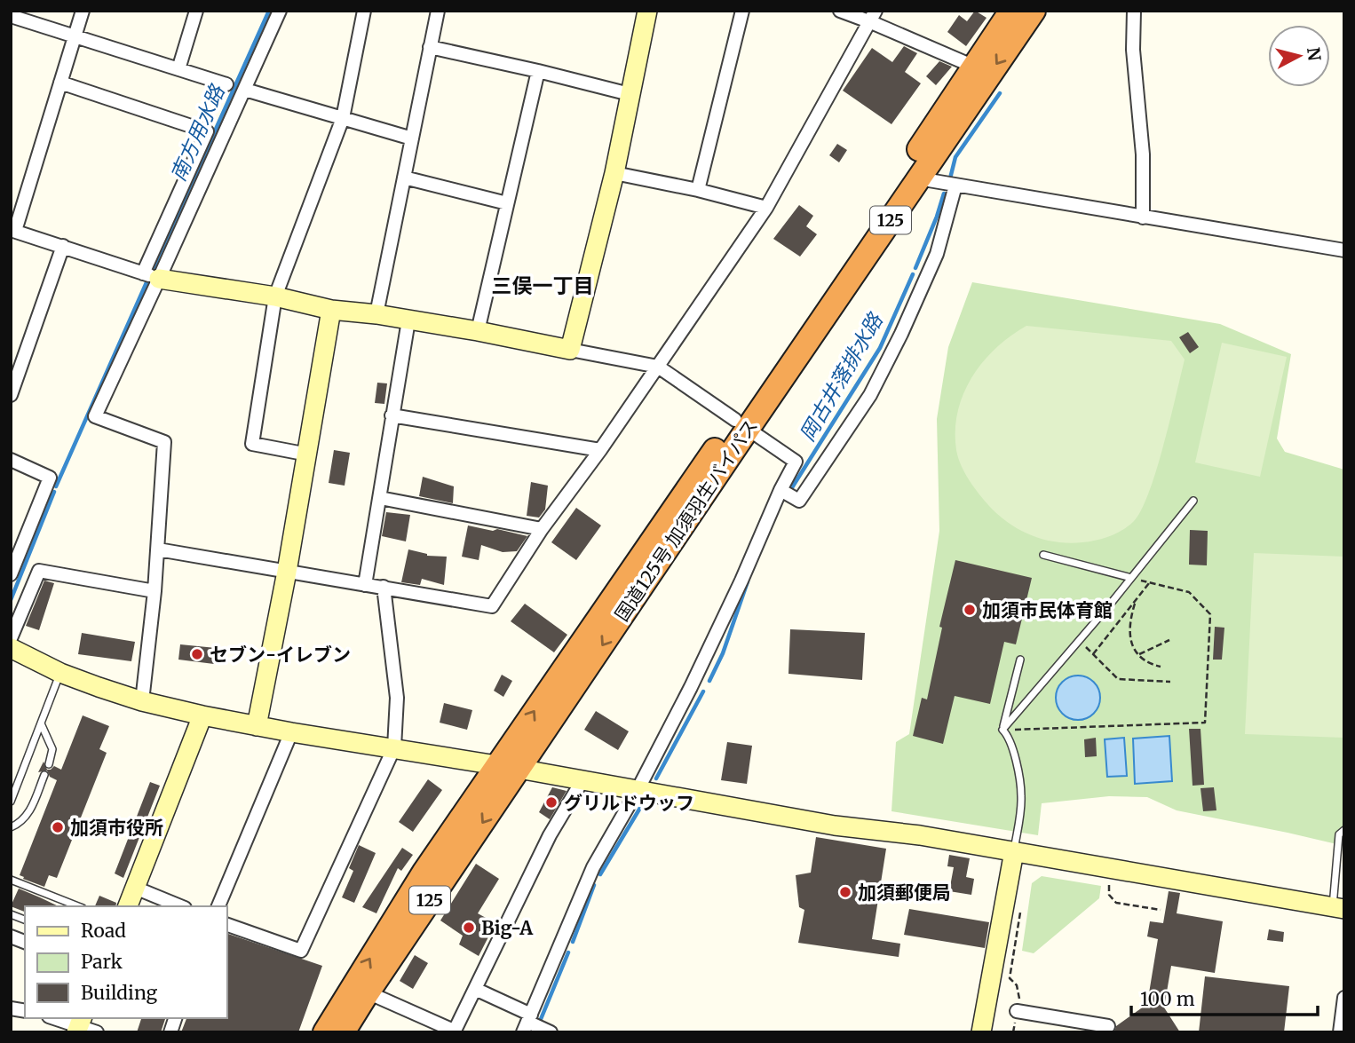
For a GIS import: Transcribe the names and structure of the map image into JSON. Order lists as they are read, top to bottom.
{
  "streets": {
    "highway": ["125", "国道125号 加須羽生バイパス"]
  },
  "districts": ["三俣一丁目"],
  "water": ["南方用水路", "岡古井落排水路"],
  "places": [
    "加須市民体育館",
    "セブン-イレブン",
    "グリルドウッフ",
    "加須市役所",
    "加須郵便局",
    "Big-A"
  ],
  "legend": ["Road", "Park", "Building"],
  "scale_bar": "100 m",
  "north": "right"
}
